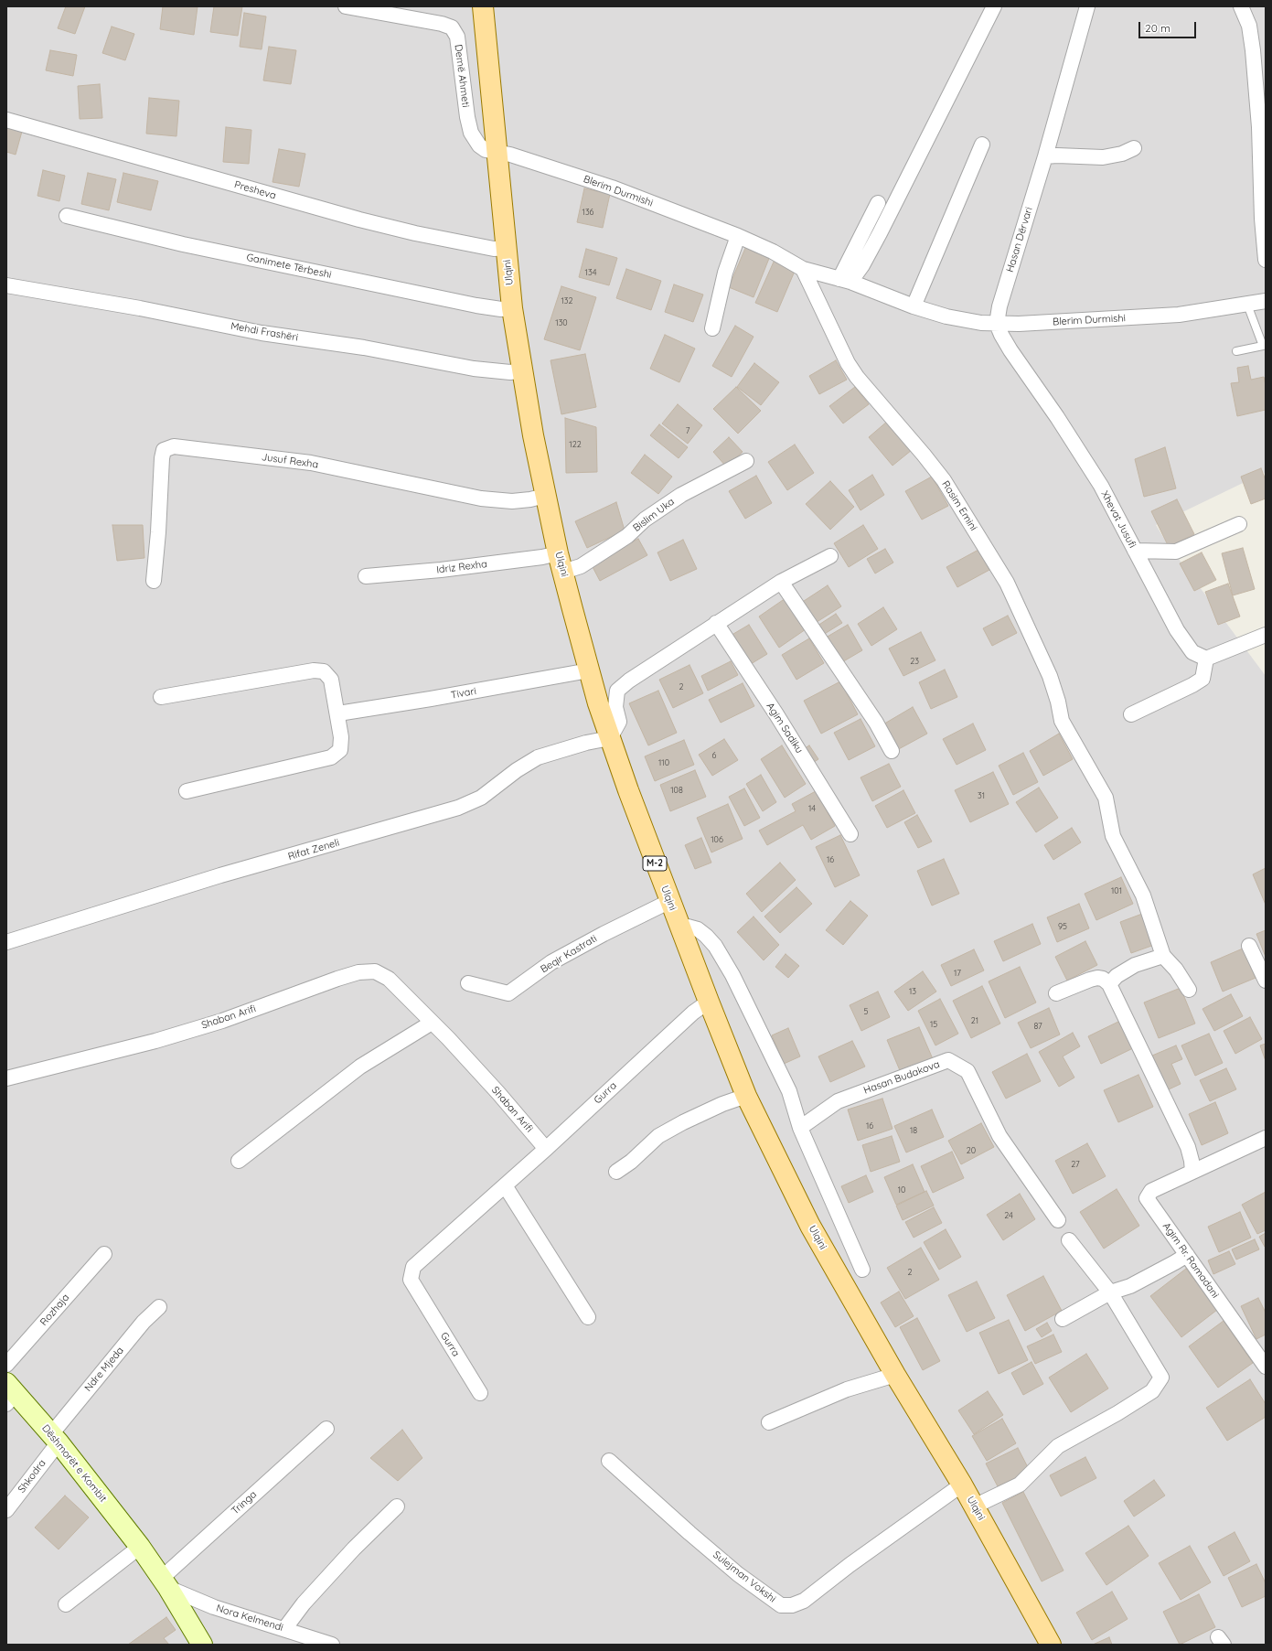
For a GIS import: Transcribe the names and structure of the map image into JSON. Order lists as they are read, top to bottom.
{
  "streets": {
    "main road": ["Ulqini", "M-2", "Dëshmorët e Kombit"],
    "street": [
      "Demë Ahmeti",
      "Presheva",
      "Blerim Durmishi",
      "Hasan Dërvari",
      "Ganimete Tërbeshi",
      "Mehdi Frashëri",
      "Jusuf Rexha",
      "Rasim Emini",
      "Bislim Uka",
      "Xhevat Jusufi",
      "Idriz Rexha",
      "Tivari",
      "Agim Sadiku",
      "Rifat Zeneli",
      "Beqir Kastrati",
      "Shaban Arifi",
      "Hasan Budakova",
      "Gurra",
      "Agim Rr. Ramadani",
      "Rozhaja",
      "Ndre Mjeda",
      "Shkodra",
      "Tringa",
      "Sulejman Vokshi",
      "Nora Kelmendi"
    ]
  },
  "crossings": [
    ["Demë Ahmeti", "Blerim Durmishi"],
    ["Demë Ahmeti", "Ulqini"],
    ["Presheva", "Ulqini"],
    ["Blerim Durmishi", "Hasan Dërvari"],
    ["Blerim Durmishi", "Ulqini"],
    ["Blerim Durmishi", "Rasim Emini"],
    ["Blerim Durmishi", "Xhevat Jusufi"],
    ["Hasan Dërvari", "Xhevat Jusufi"],
    ["Ganimete Tërbeshi", "Ulqini"],
    ["Ulqini", "Mehdi Frashëri"],
    ["Ulqini", "Jusuf Rexha"],
    ["Ulqini", "Bislim Uka"],
    ["Ulqini", "Idriz Rexha"],
    ["Ulqini", "Tivari"],
    ["Ulqini", "Rifat Zeneli"],
    ["Ulqini", "Beqir Kastrati"],
    ["Ulqini", "Gurra"],
    ["Ulqini", "Sulejman Vokshi"],
    ["Bislim Uka", "Idriz Rexha"],
    ["Shaban Arifi", "Gurra"],
    ["Ndre Mjeda", "Dëshmorët e Kombit"],
    ["Ndre Mjeda", "Shkodra"],
    ["Dëshmorët e Kombit", "Shkodra"],
    ["Dëshmorët e Kombit", "Tringa"],
    ["Dëshmorët e Kombit", "Nora Kelmendi"],
    ["Tringa", "Nora Kelmendi"]
  ],
  "house_numbers": [
    "136",
    "134",
    "132",
    "130",
    "7",
    "122",
    "23",
    "2",
    "6",
    "110",
    "108",
    "31",
    "14",
    "106",
    "16",
    "101",
    "95",
    "17",
    "13",
    "5",
    "21",
    "15",
    "87",
    "16",
    "18",
    "20",
    "27",
    "10",
    "24",
    "2"
  ],
  "scale_bar": "20 m"
}
